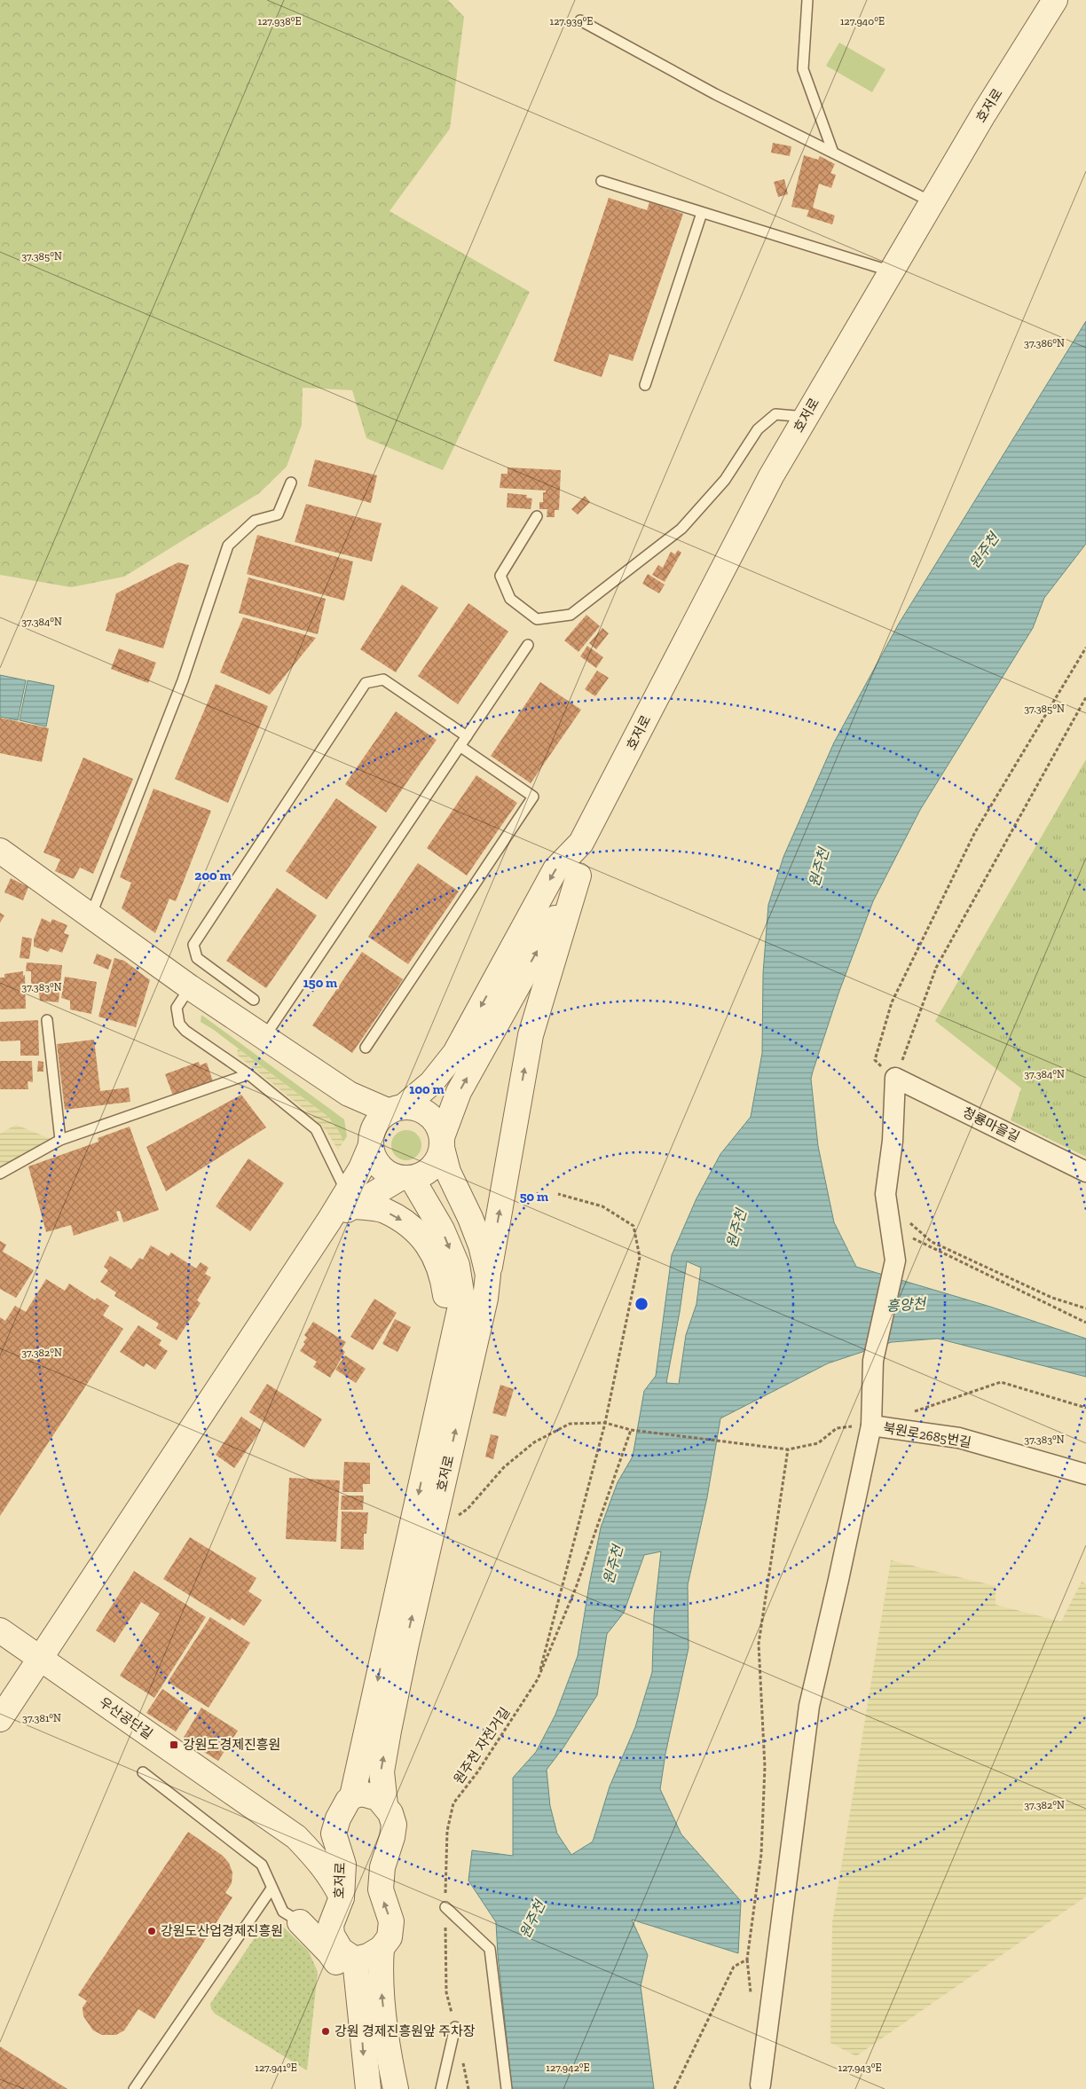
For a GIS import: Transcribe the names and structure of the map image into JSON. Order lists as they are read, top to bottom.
{
  "streets": {
    "street": [
      "호저로",
      "청룡마을길",
      "북원로2685번길",
      "우산공단길"
    ],
    "path": ["원주천 자전거길"]
  },
  "crossings": [
    ["호저로", "우산공단길"]
  ],
  "water": ["원주천", "흥양천"],
  "places": {
    "transit": ["강원도경제진흥원"],
    "other": ["강원도산업경제진흥원", "강원 경제진흥원앞 주차장"]
  },
  "coordinates": [
    "127.938°E",
    "127.939°E",
    "127.940°E",
    "37.385°N",
    "37.386°N",
    "37.384°N",
    "37.383°N",
    "37.382°N",
    "37.381°N",
    "127.941°E",
    "127.942°E",
    "127.943°E"
  ],
  "rings": [
    "200 m",
    "150 m",
    "100 m",
    "50 m"
  ]
}
